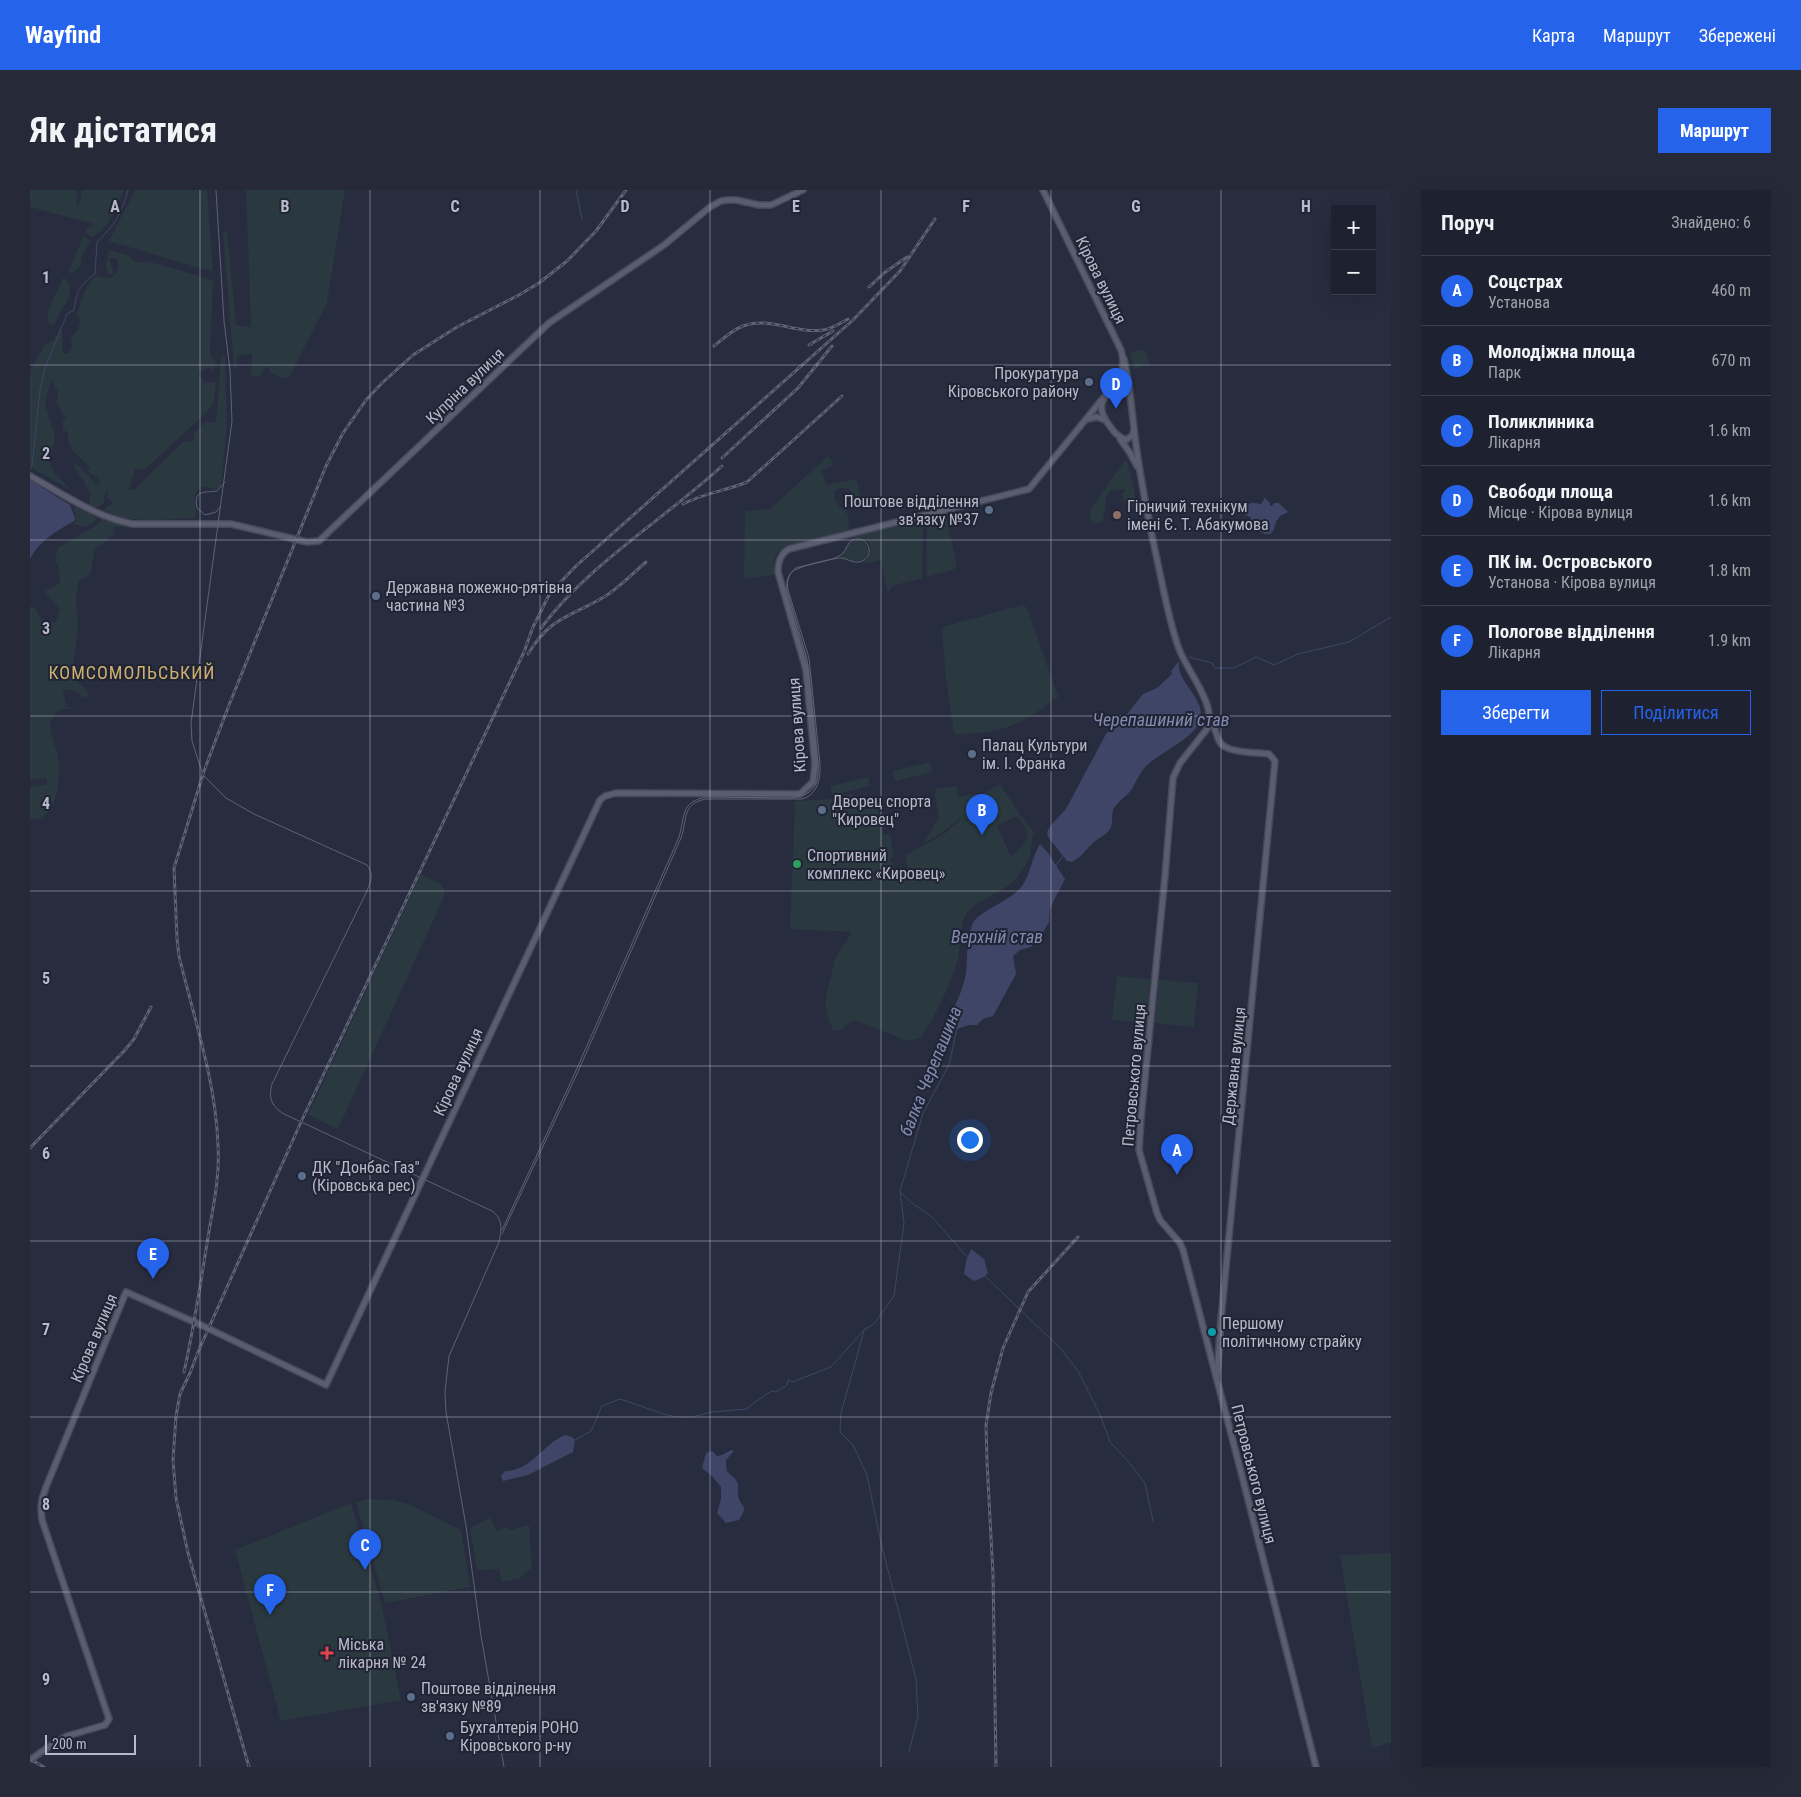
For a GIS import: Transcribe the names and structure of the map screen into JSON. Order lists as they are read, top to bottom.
{
  "streets": {
    "main road": [
      "Кірова вулиця",
      "Купріна вулиця",
      "Державна вулиця",
      "Петровського вулиця"
    ]
  },
  "crossings": [
    ["Державна вулиця", "Петровського вулиця"]
  ],
  "districts": ["КОМСОМОЛЬСЬКИЙ"],
  "water": ["Черепашиний став", "Верхній став", "балка Черепашина"],
  "places": {
    "other": [
      "Прокуратура Кіровського району",
      "Поштове відділення зв'язку №37",
      "Гірничий технікум імені Є. Т. Абакумова",
      "Державна пожежно-рятівна частина №3",
      "Палац Культури ім. І. Франка",
      "Дворец спорта \"Кировец\"",
      "Cпортивний комплекс «Кировец»",
      "ДК \"Донбас Газ\" (Кіровська рес)",
      "Першому політичному страйку",
      "Поштове відділення зв'язку №89",
      "Бухгалтерія РОНО Кіровського р-ну"
    ],
    "health": ["Міська лікарня № 24"]
  },
  "scale_bar": "200 m",
  "page": {
    "header": "Wayfind",
    "nav": ["Карта", "Маршрут", "Збережені"],
    "buttons": [
      "Маршрут",
      ["Зберегти", "Поділитися"]
    ],
    "title": "Як дістатися",
    "heading": ["Поруч", "Знайдено: 6"],
    "map_buttons": ["+", "−"],
    "list": [
      {
        "mark": "A",
        "name": "Соцстрах",
        "note": "Установа",
        "value": "460 m"
      },
      {
        "mark": "B",
        "name": "Молодіжна площа",
        "note": "Парк",
        "value": "670 m"
      },
      {
        "mark": "C",
        "name": "Поликлиника",
        "note": "Лікарня",
        "value": "1.6 km"
      },
      {
        "mark": "D",
        "name": "Свободи площа",
        "note": "Місце · Кірова вулиця",
        "value": "1.6 km"
      },
      {
        "mark": "E",
        "name": "ПК ім. Островського",
        "note": "Установа · Кірова вулиця",
        "value": "1.8 km"
      },
      {
        "mark": "F",
        "name": "Пологове відділення",
        "note": "Лікарня",
        "value": "1.9 km"
      }
    ],
    "pins": [
      "D",
      "B",
      "A",
      "E",
      "C",
      "F"
    ],
    "scale": "200 m"
  },
  "grid": {
    "columns": [
      "A",
      "B",
      "C",
      "D",
      "E",
      "F",
      "G",
      "H"
    ],
    "rows": [
      "1",
      "2",
      "3",
      "4",
      "5",
      "6",
      "7",
      "8",
      "9"
    ]
  }
}
